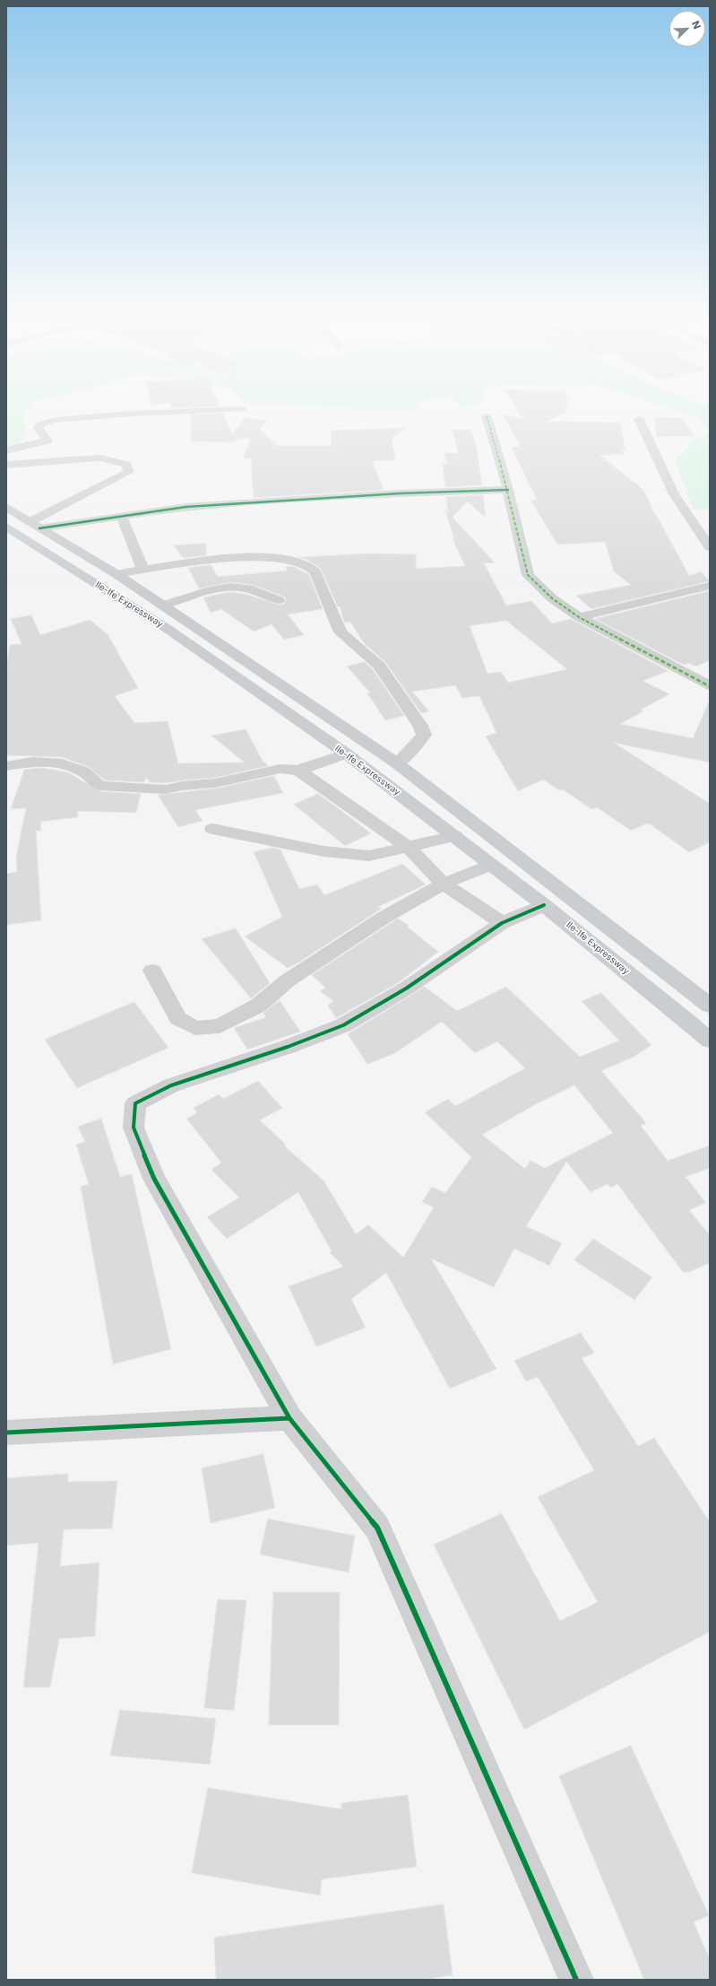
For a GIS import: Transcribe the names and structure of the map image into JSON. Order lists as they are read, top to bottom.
{
  "streets": {
    "main road": ["Ile-Ife Expressway"]
  },
  "north": "top right"
}
